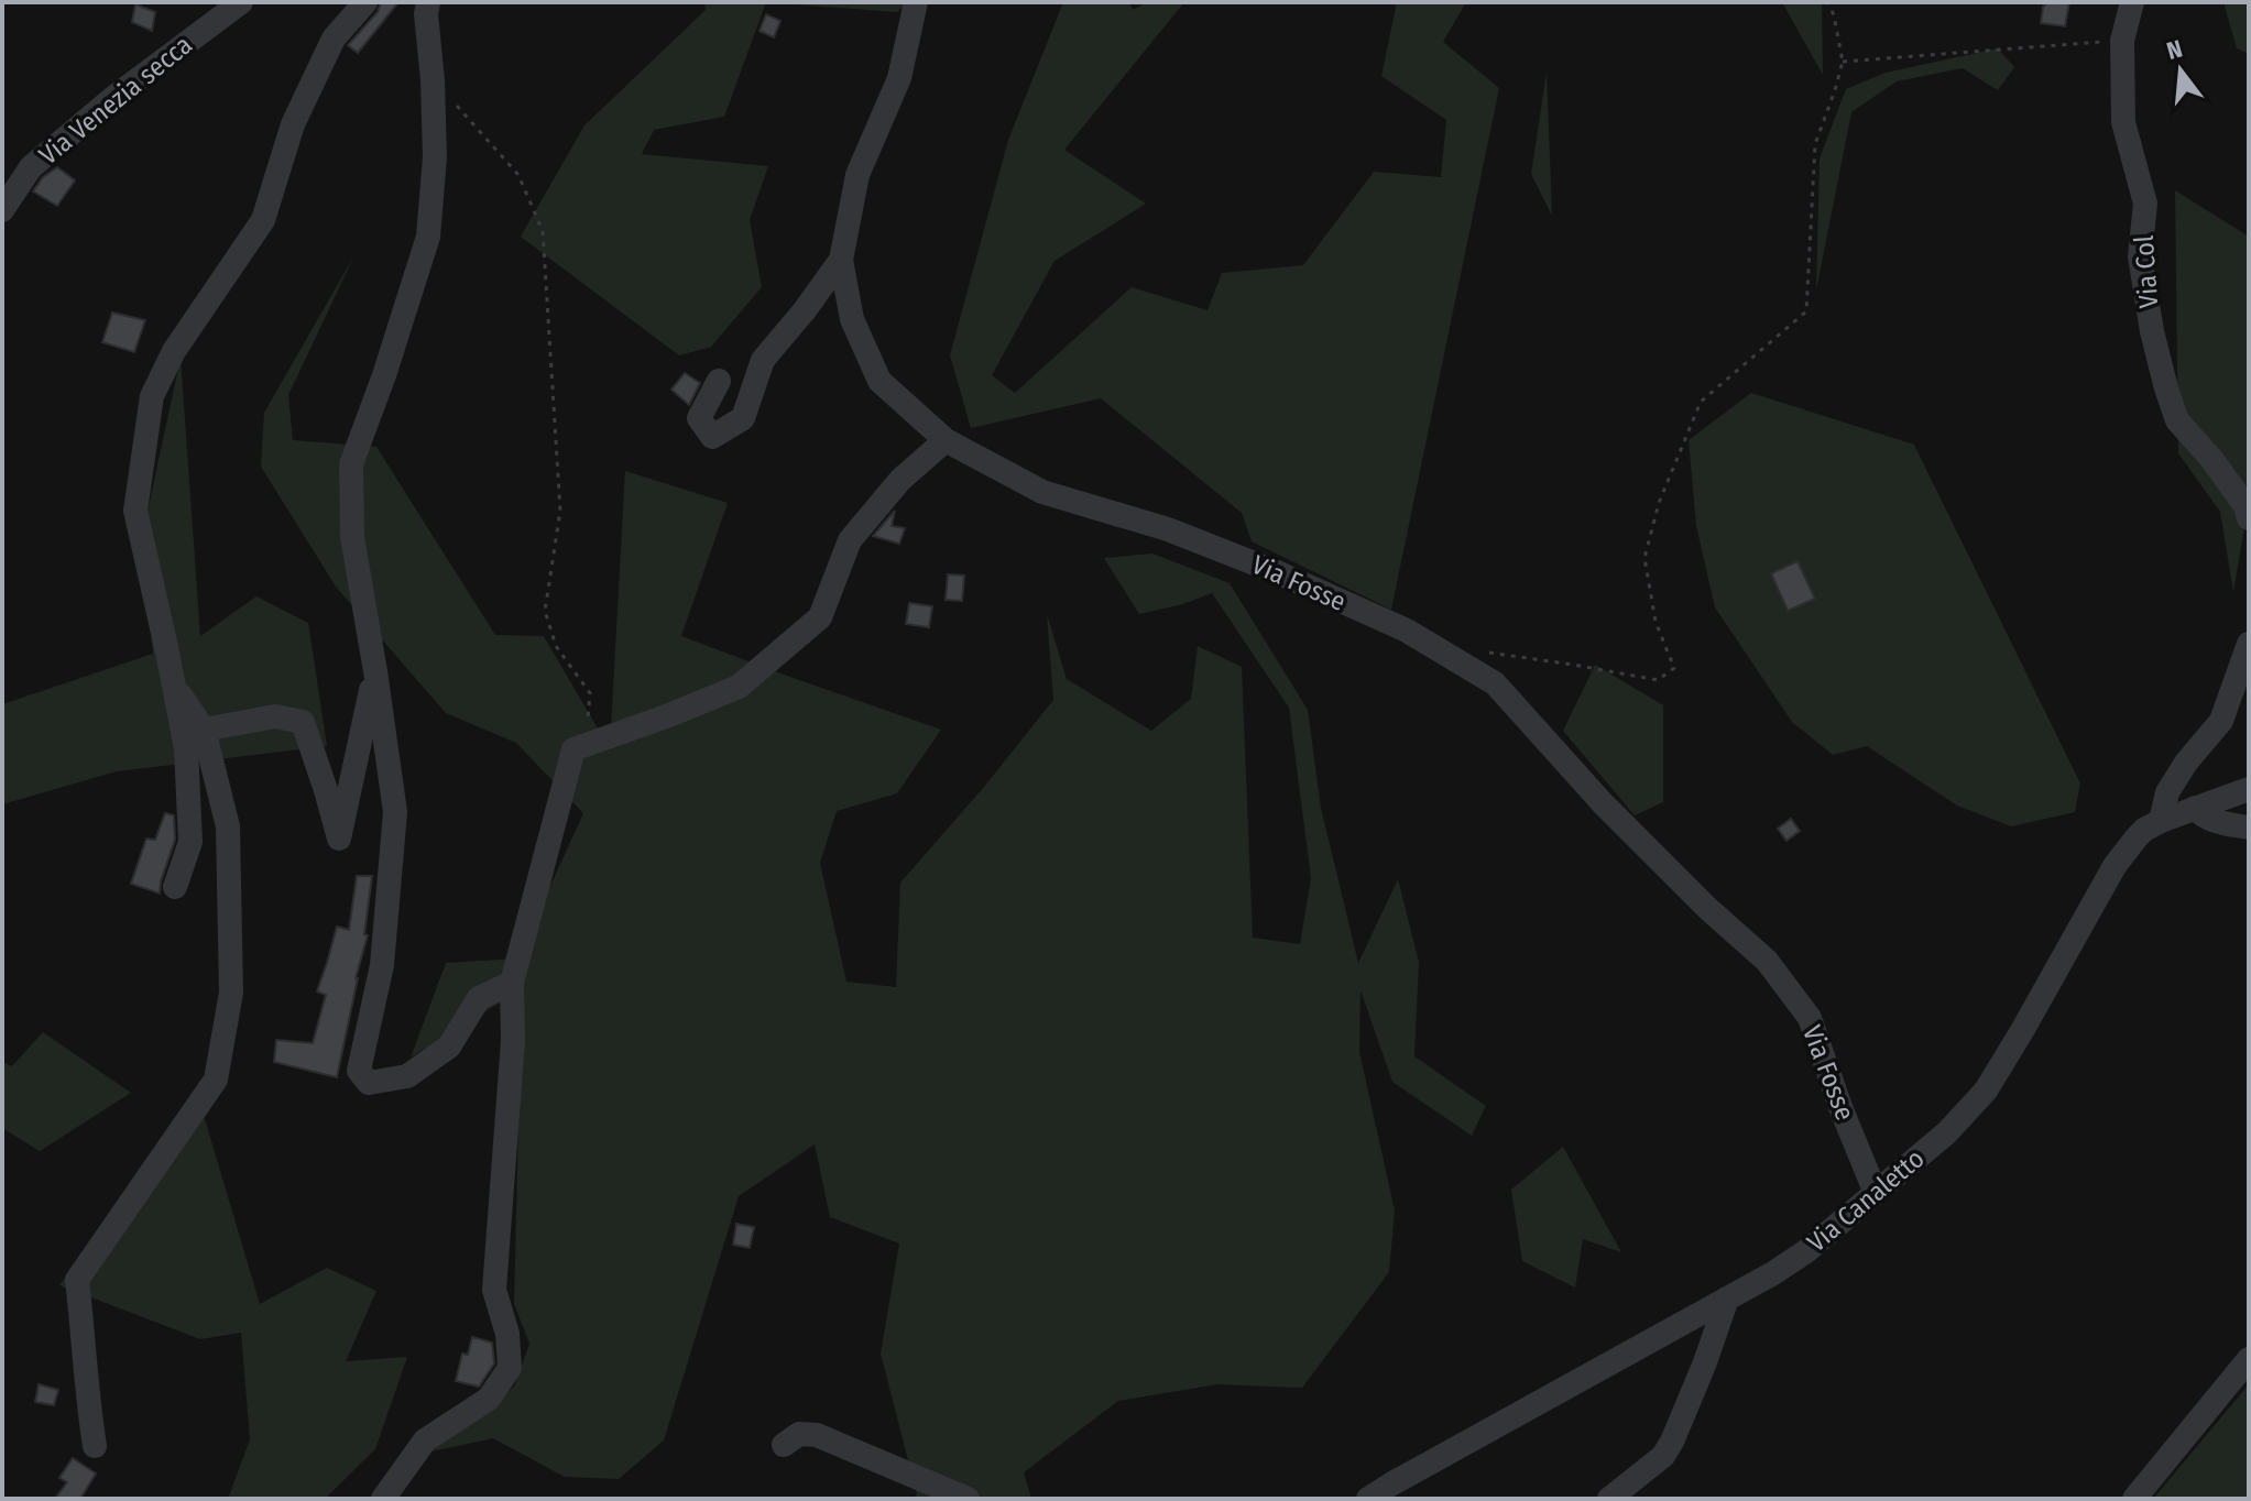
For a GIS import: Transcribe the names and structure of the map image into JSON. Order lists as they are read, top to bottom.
{
  "streets": {
    "street": [
      "Via Venezia secca",
      "Via Col",
      "Via Fosse",
      "Via Canaletto"
    ]
  },
  "crossings": [
    ["Via Fosse", "Via Canaletto"]
  ],
  "north": "top"
}
